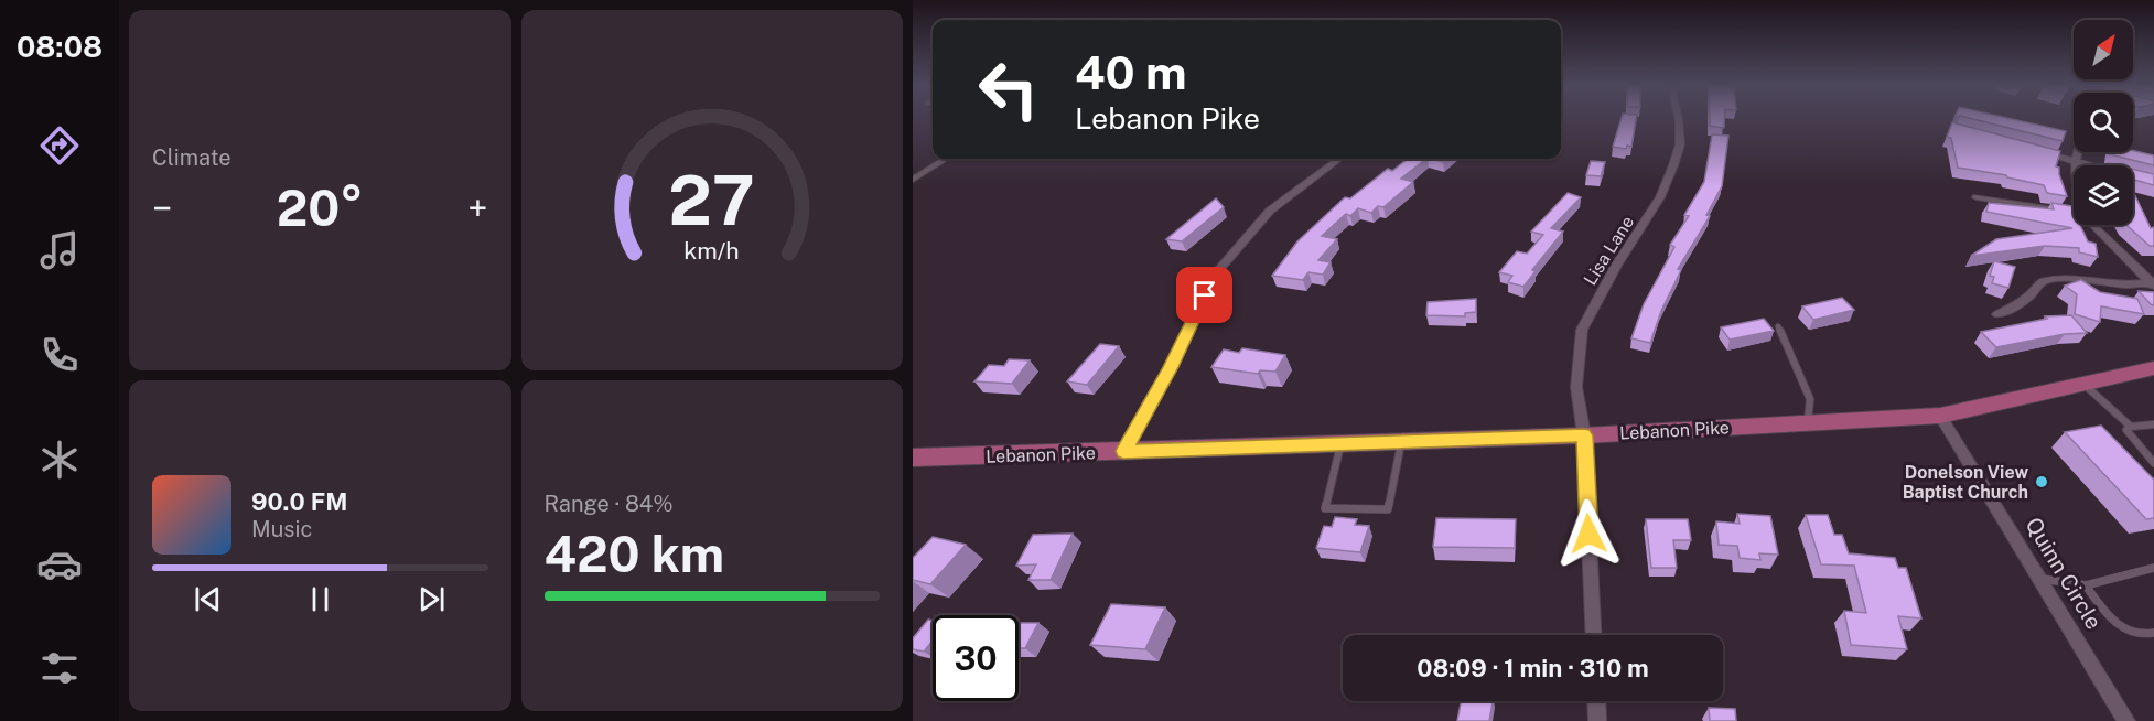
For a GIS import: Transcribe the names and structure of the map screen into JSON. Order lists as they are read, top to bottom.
{
  "streets": {
    "main road": ["Lebanon Pike"],
    "street": ["Lisa Lane", "Quinn Circle"]
  },
  "crossings": [
    ["Lisa Lane", "Lebanon Pike"],
    ["Lebanon Pike", "Quinn Circle"]
  ],
  "places": ["Donelson View Baptist Church"],
  "north": "top right",
  "page": {
    "tabs": "08:08",
    "tile": [
      "Climate",
      ["Range · 84%", "420 km"]
    ],
    "turn": ["40 m", "Lebanon Pike"],
    "heat": ["−", "20°", "+"],
    "song": ["90.0 FM", "Music"],
    "limit": "30",
    "trip": "08:09 · 1 min · 310 m",
    "gauge": ["27", "km/h"]
  }
}
